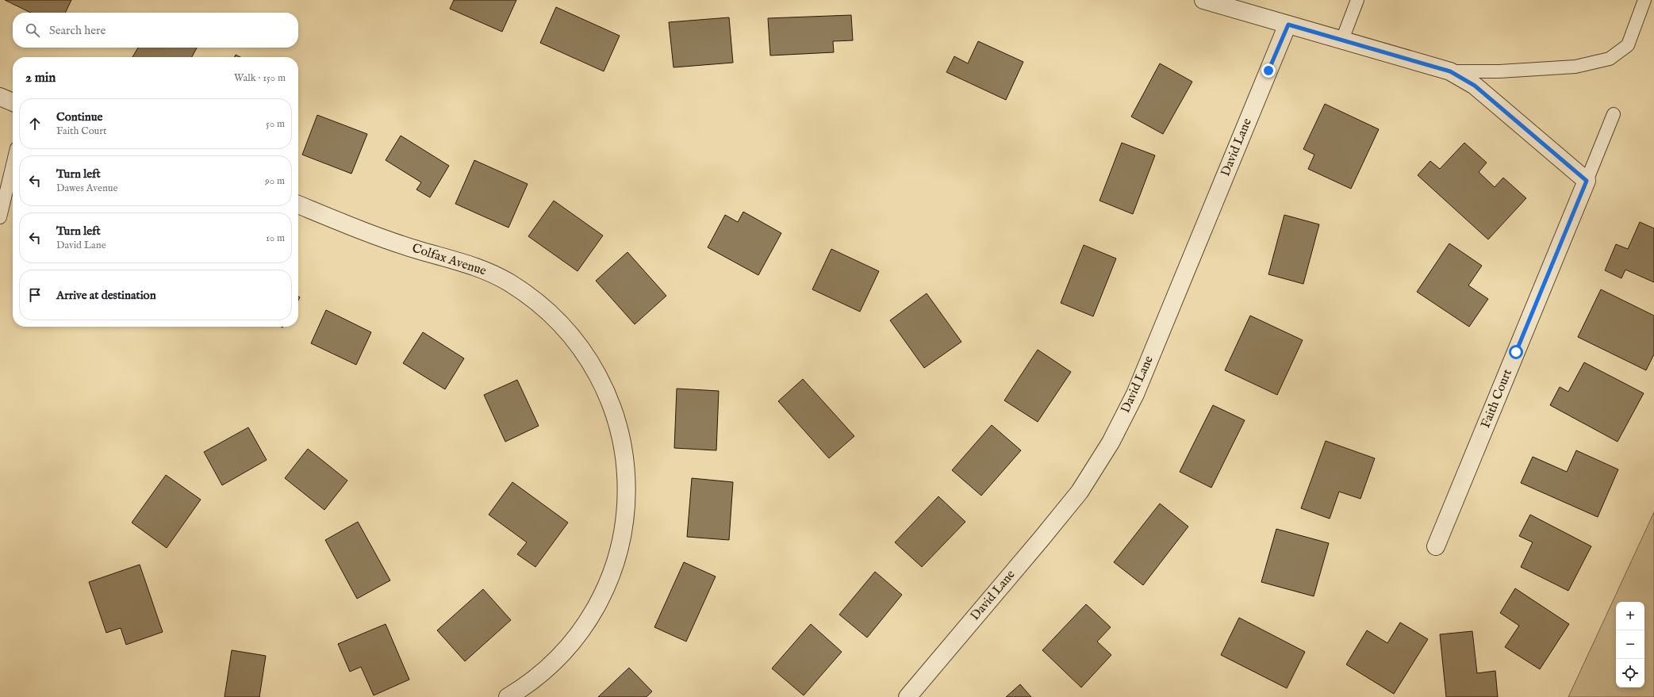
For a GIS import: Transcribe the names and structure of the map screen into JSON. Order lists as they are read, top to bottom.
{
  "streets": {
    "street": ["David Lane", "Colfax Avenue", "Faith Court"]
  },
  "page": {
    "search": "Search here",
    "heading": ["2 min", "Walk · 150 m"],
    "list": [
      ["Continue", "Faith Court", "50 m"],
      ["Turn left", "Dawes Avenue", "90 m"],
      ["Turn left", "David Lane", "10 m"],
      "Arrive at destination"
    ],
    "map_buttons": ["+", "−"]
  }
}
